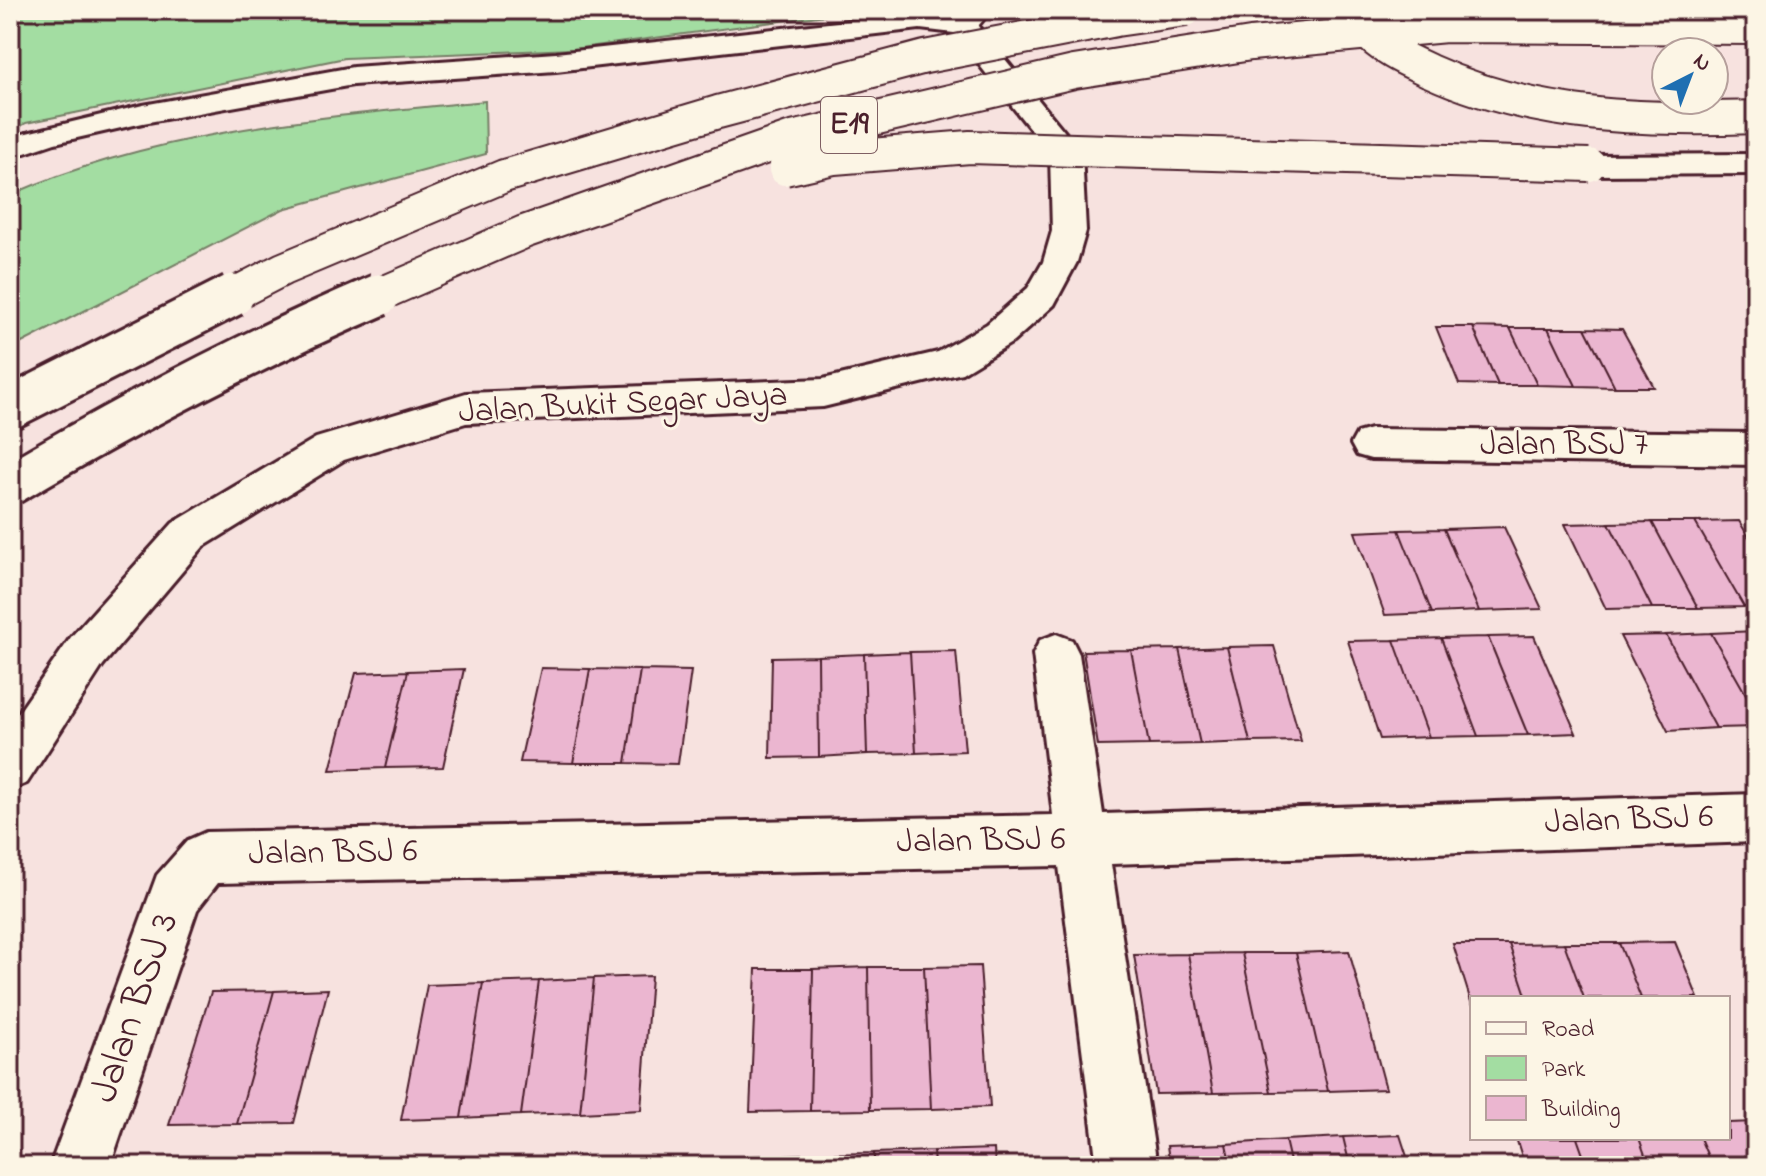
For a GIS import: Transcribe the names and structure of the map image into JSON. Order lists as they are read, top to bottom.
{
  "streets": {
    "main road": [
      "E19",
      "Jalan Bukit Segar Jaya",
      "Jalan BSJ 7",
      "Jalan BSJ 6",
      "Jalan BSJ 3"
    ]
  },
  "crossings": [
    ["Jalan BSJ 6", "Jalan BSJ 3"]
  ],
  "legend": ["Road", "Park", "Building"],
  "north": "top right"
}
